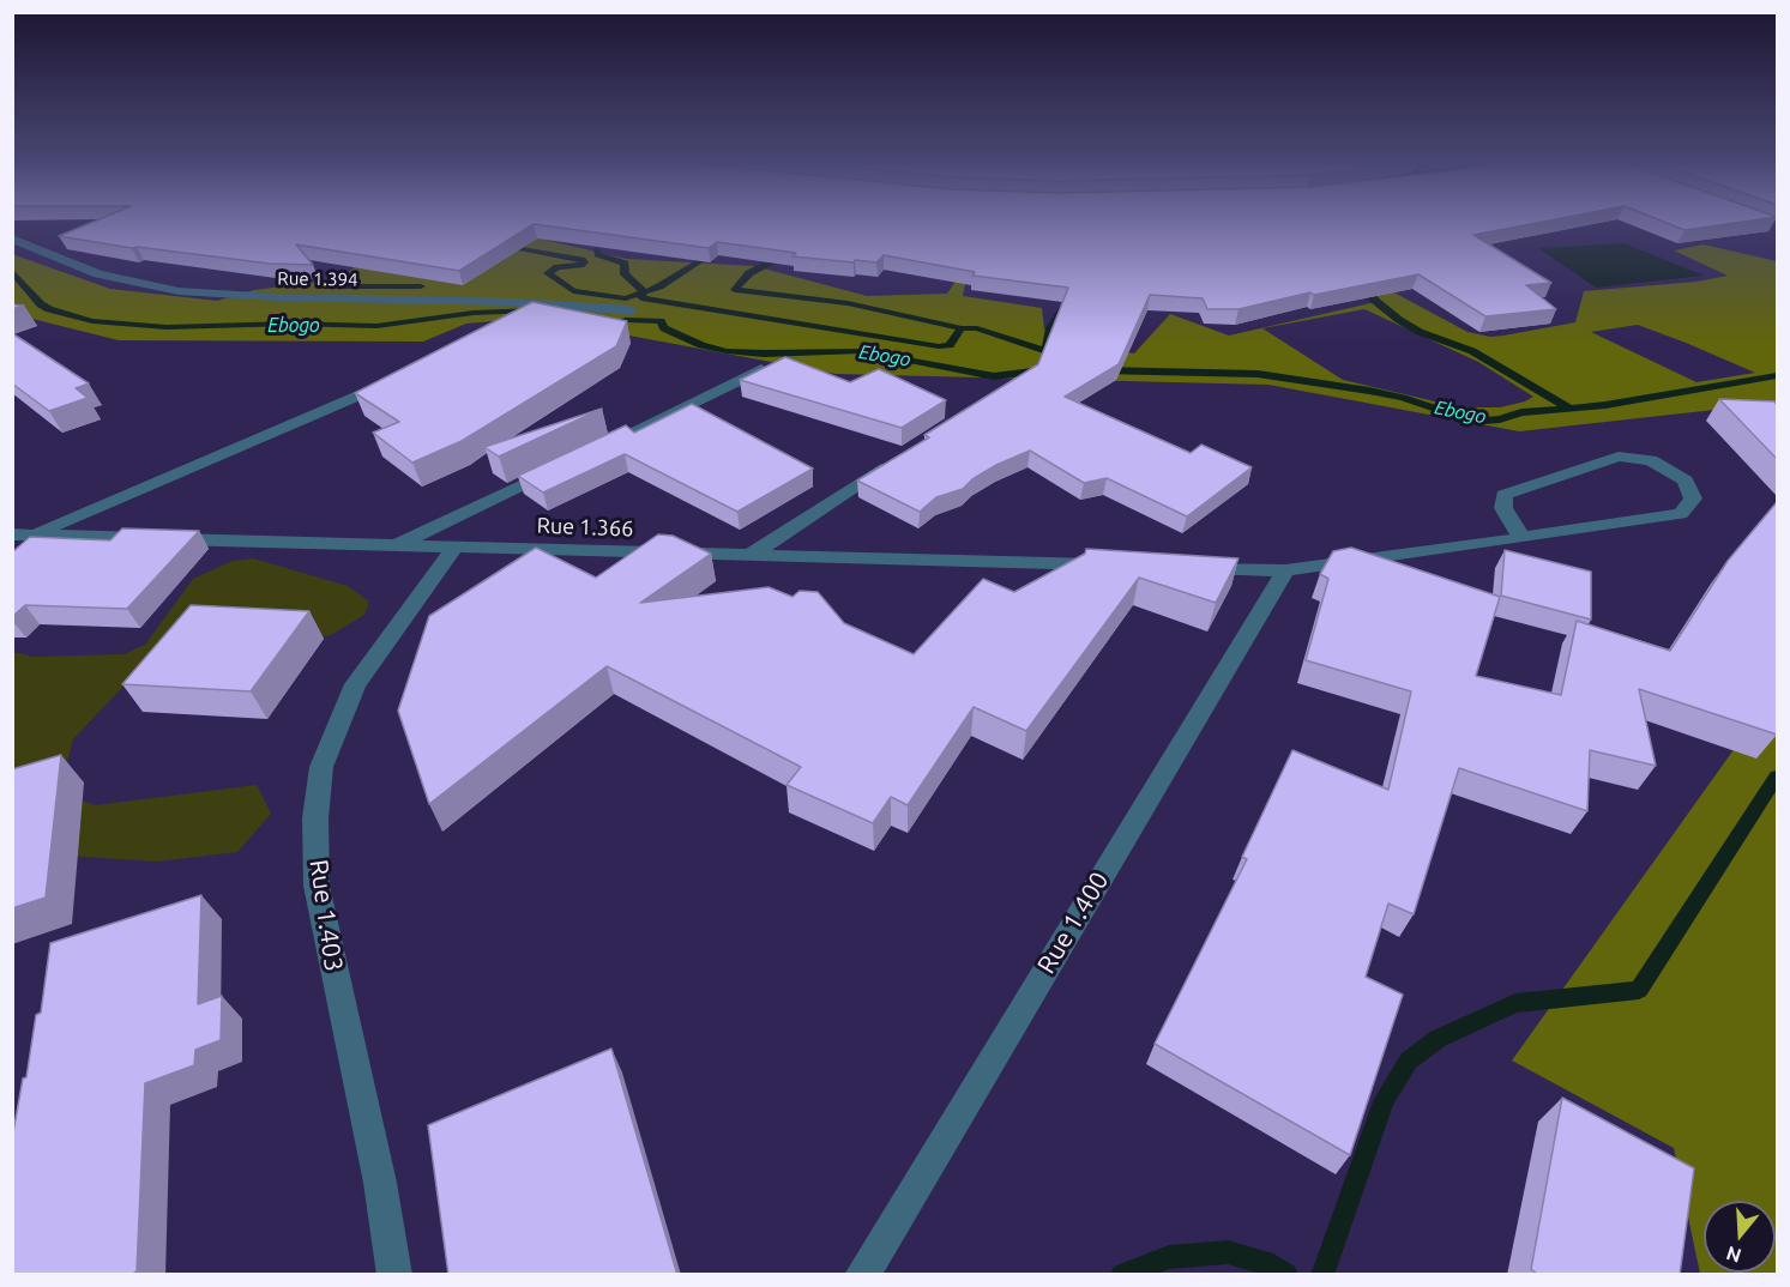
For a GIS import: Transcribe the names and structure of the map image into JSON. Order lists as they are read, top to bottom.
{
  "streets": {
    "street": [
      "Rue 1.394",
      "Rue 1.366",
      "Rue 1.403",
      "Rue 1.400"
    ]
  },
  "crossings": [
    ["Rue 1.366", "Rue 1.403"]
  ],
  "water": ["Ebogo"],
  "north": "bottom"
}
